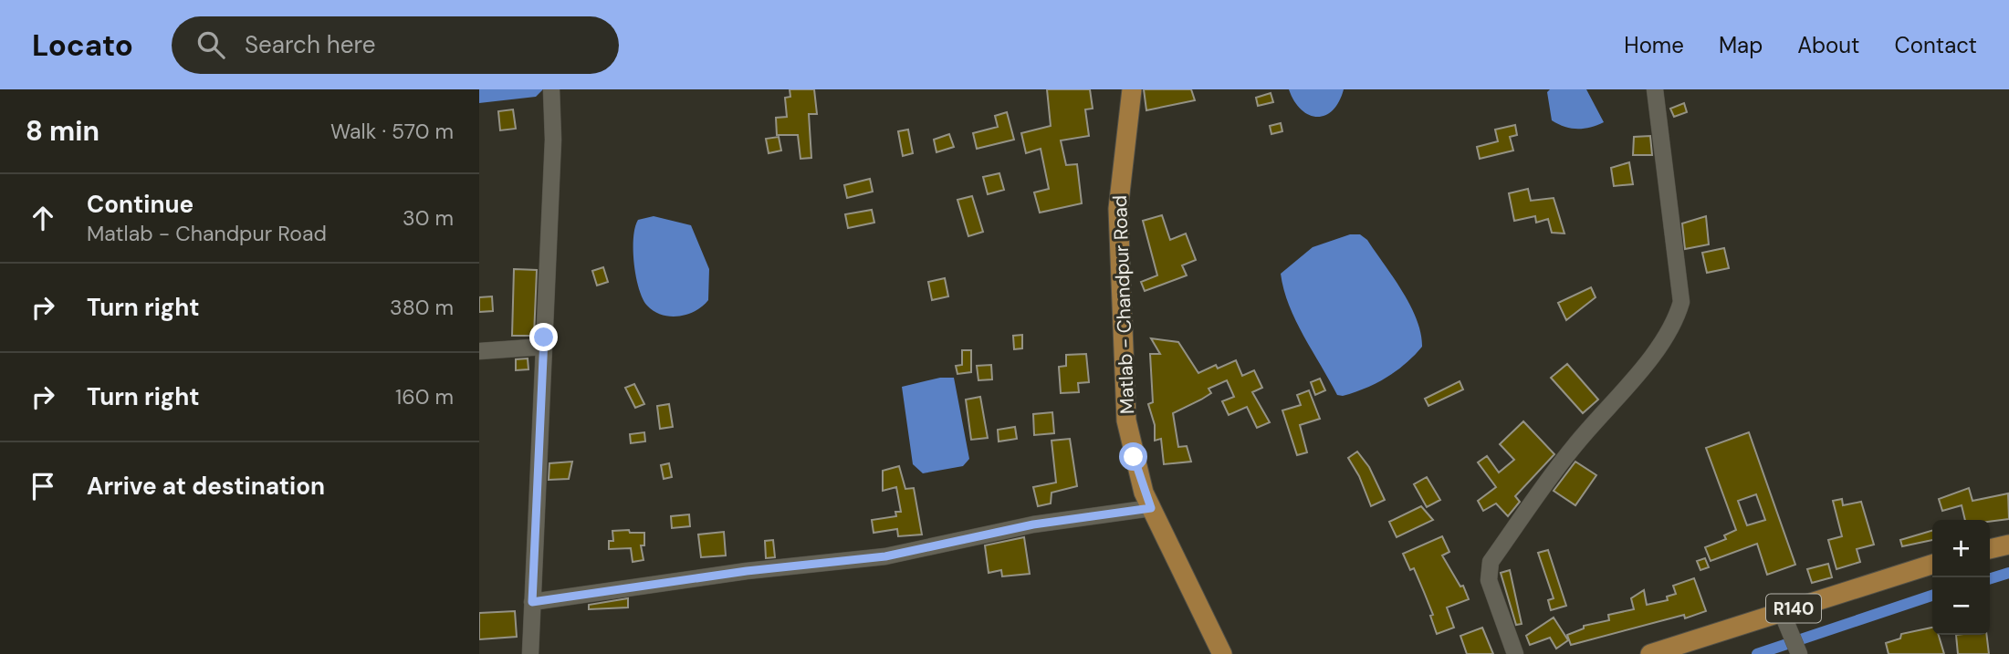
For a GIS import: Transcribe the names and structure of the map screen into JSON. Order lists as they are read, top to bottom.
{
  "streets": {
    "main road": ["Matlab - Chandpur Road", "R140"]
  },
  "page": {
    "header": "Locato",
    "search": "Search here",
    "nav": [
      "Home",
      "Map",
      "About",
      "Contact"
    ],
    "heading": ["8 min", "Walk · 570 m"],
    "list": [
      ["Continue", "Matlab - Chandpur Road", "30 m"],
      ["Turn right", "380 m"],
      ["Turn right", "160 m"],
      "Arrive at destination"
    ],
    "map_buttons": ["+", "−"]
  }
}
